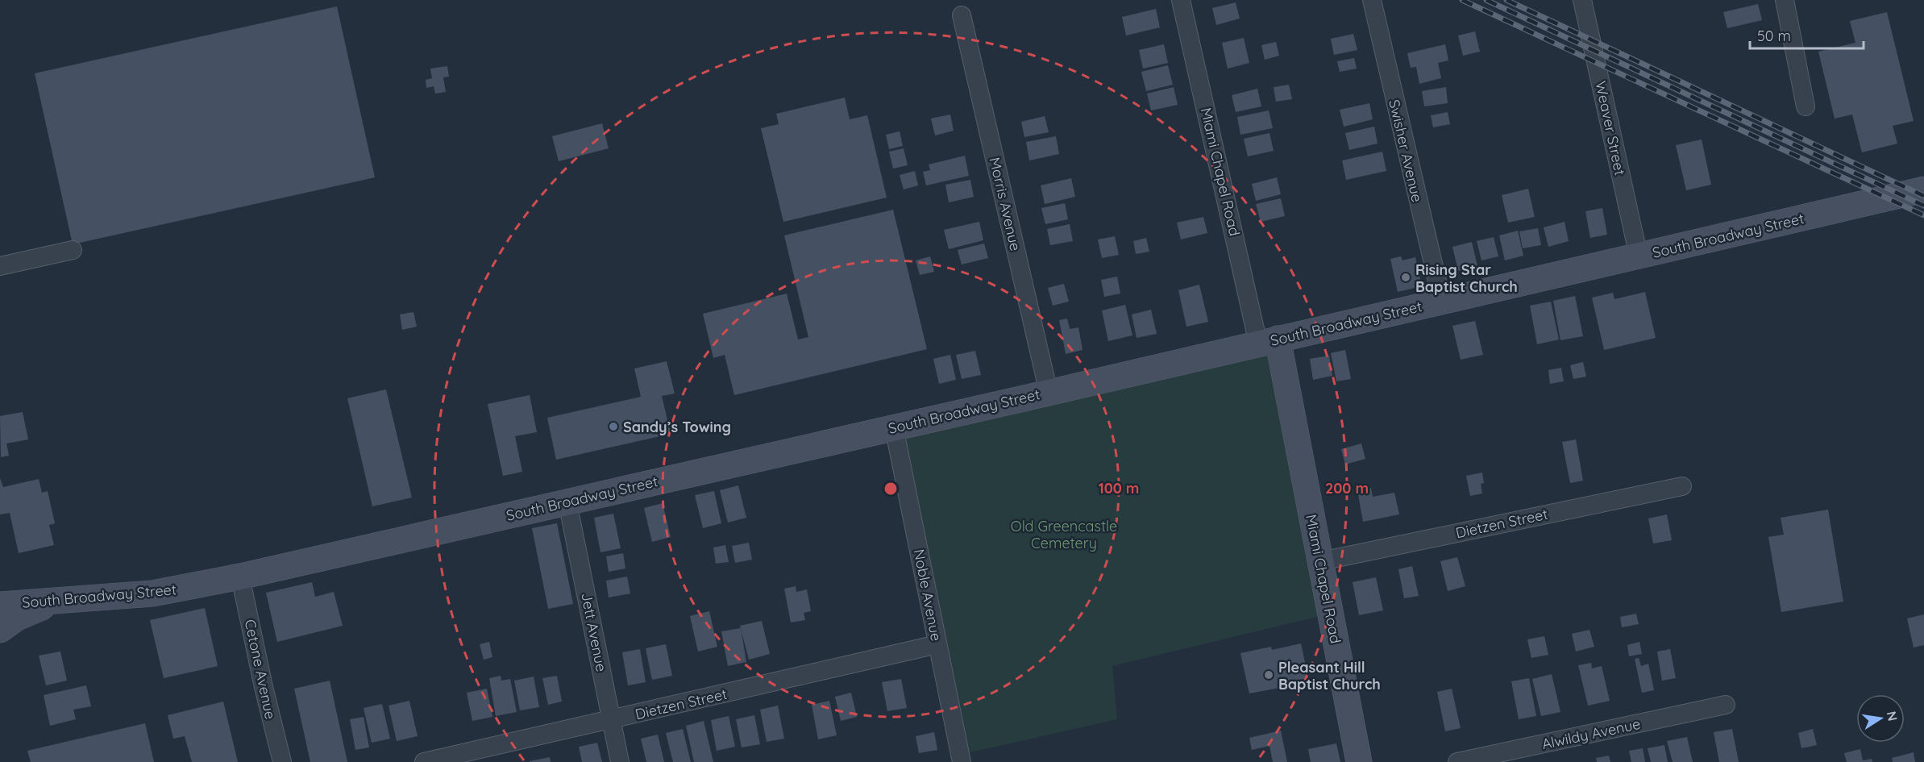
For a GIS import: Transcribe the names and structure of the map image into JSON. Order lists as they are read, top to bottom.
{
  "streets": {
    "street": [
      "Weaver Street",
      "Swisher Avenue",
      "Miami Chapel Road",
      "Morris Avenue",
      "South Broadway Street",
      "Dietzen Street",
      "Noble Avenue",
      "Jett Avenue",
      "Cetone Avenue",
      "Alwildy Avenue"
    ]
  },
  "crossings": [
    ["Weaver Street", "South Broadway Street"],
    ["Swisher Avenue", "South Broadway Street"],
    ["Miami Chapel Road", "South Broadway Street"],
    ["Miami Chapel Road", "Dietzen Street"],
    ["Morris Avenue", "South Broadway Street"],
    ["South Broadway Street", "Noble Avenue"],
    ["South Broadway Street", "Jett Avenue"],
    ["South Broadway Street", "Cetone Avenue"],
    ["Dietzen Street", "Noble Avenue"],
    ["Dietzen Street", "Jett Avenue"]
  ],
  "parks": ["Old Greencastle Cemetery"],
  "places": ["Rising Star Baptist Church", "Sandy’s Towing", "Pleasant Hill Baptist Church"],
  "scale_bar": "50 m",
  "north": "right",
  "rings": ["100 m", "200 m"]
}
